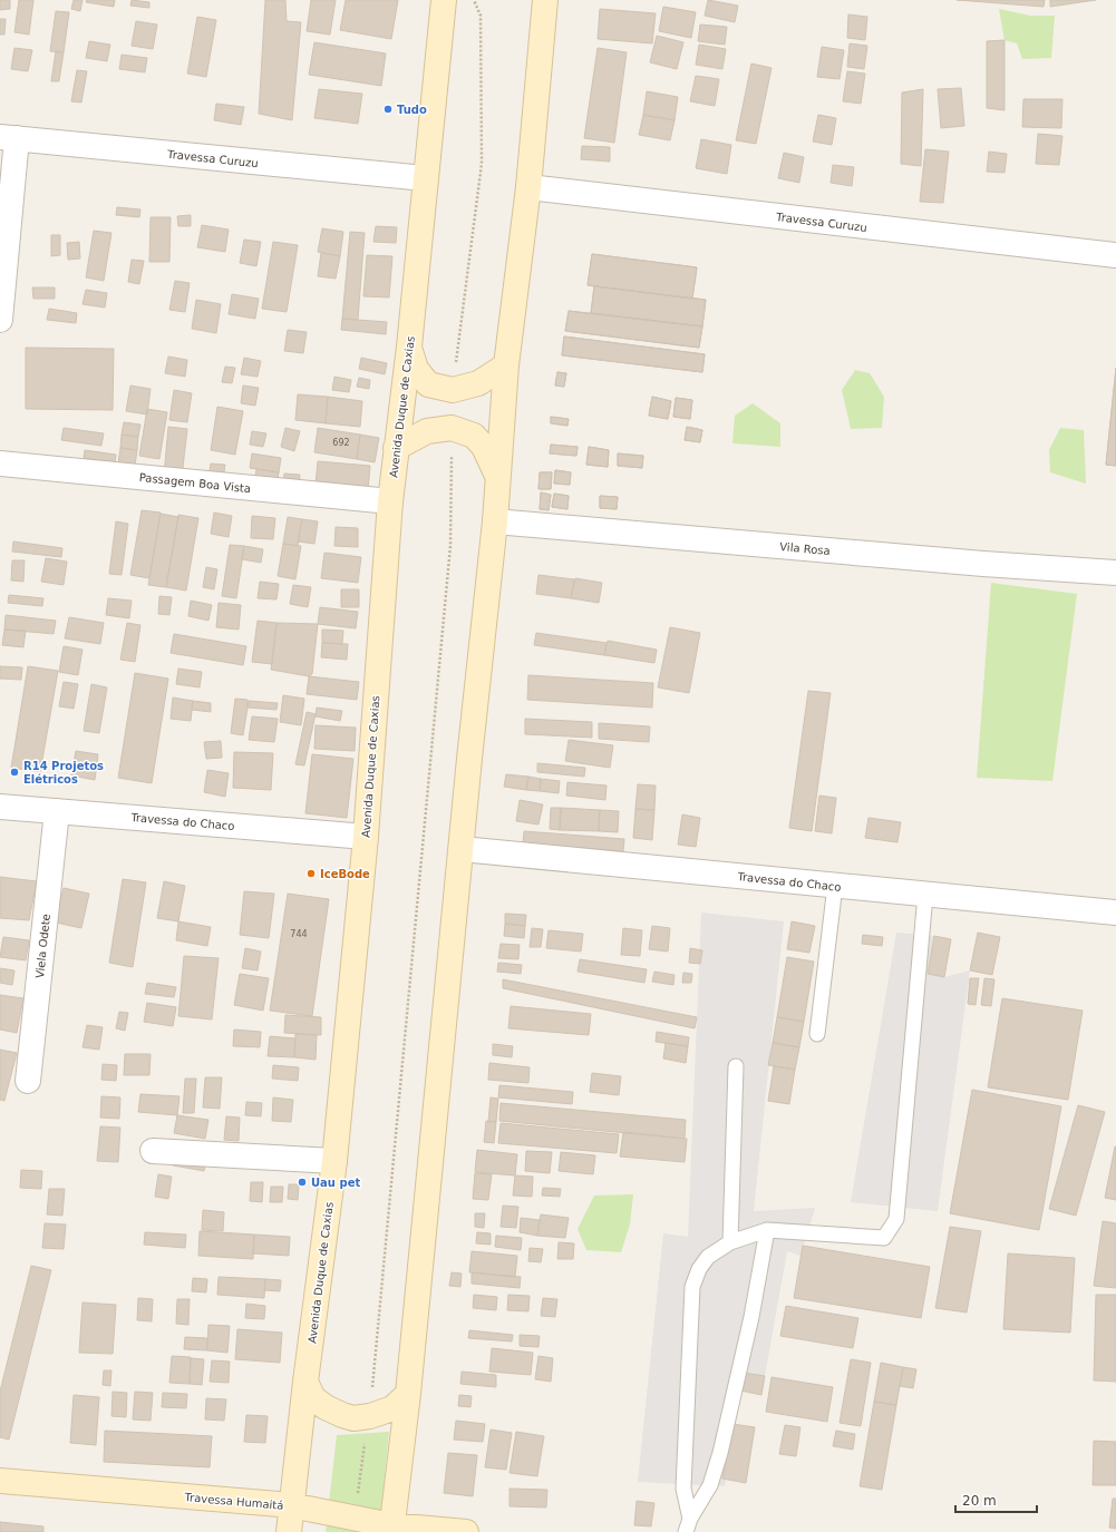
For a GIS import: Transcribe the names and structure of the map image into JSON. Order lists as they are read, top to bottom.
{
  "streets": {
    "main road": ["Avenida Duque de Caxias", "Travessa Humaitá"],
    "street": [
      "Travessa Curuzu",
      "Passagem Boa Vista",
      "Vila Rosa",
      "Travessa do Chaco",
      "Viela Odete"
    ]
  },
  "crossings": [
    ["Travessa Curuzu", "Avenida Duque de Caxias"],
    ["Avenida Duque de Caxias", "Passagem Boa Vista"],
    ["Avenida Duque de Caxias", "Travessa do Chaco"],
    ["Avenida Duque de Caxias", "Travessa Humaitá"],
    ["Travessa do Chaco", "Viela Odete"]
  ],
  "places": [
    "Tudo",
    "R14 Projetos Elétricos",
    "IceBode",
    "Uau pet"
  ],
  "house_numbers": ["692", "744"],
  "scale_bar": "20 m"
}
